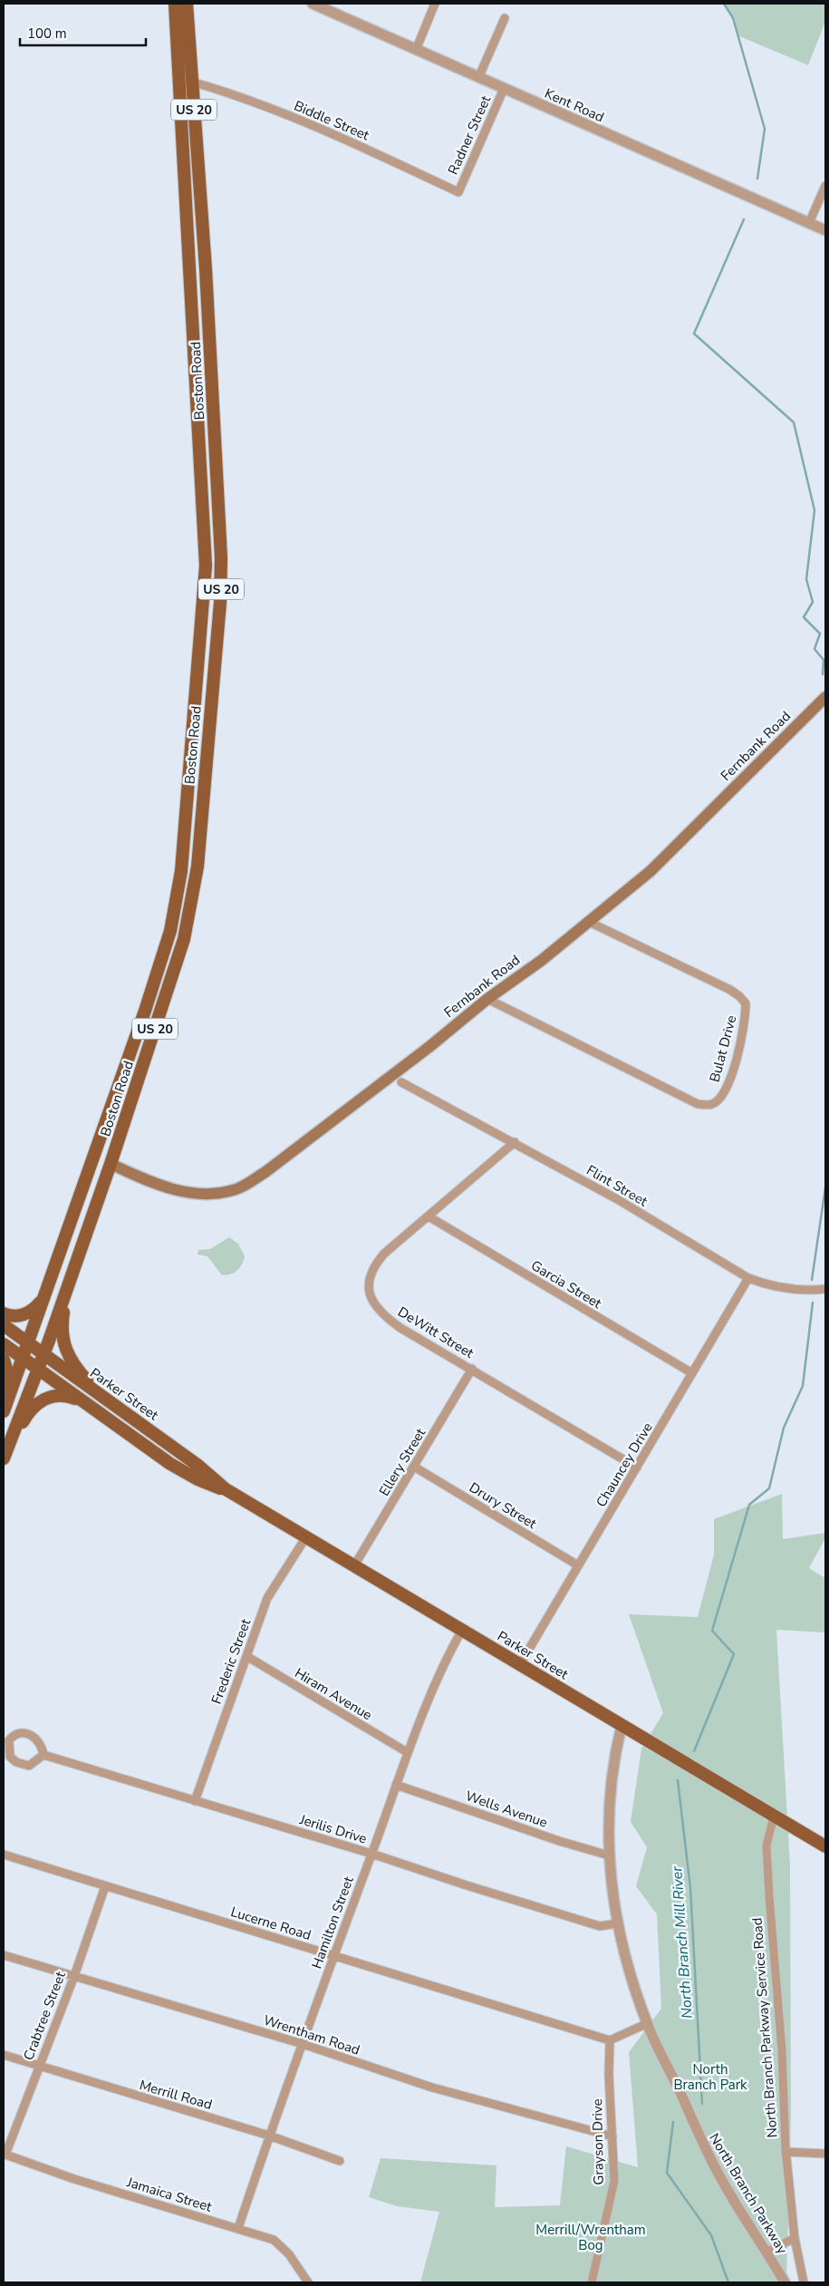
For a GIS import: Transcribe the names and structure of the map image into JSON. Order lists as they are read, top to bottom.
{
  "streets": {
    "main road": [
      "US 20",
      "Boston Road",
      "Fernbank Road",
      "Parker Street"
    ],
    "street": [
      "Kent Road",
      "Biddle Street",
      "Radner Street",
      "Bulat Drive",
      "Flint Street",
      "Garcia Street",
      "DeWitt Street",
      "Ellery Street",
      "Chauncey Drive",
      "Drury Street",
      "Frederic Street",
      "Hiram Avenue",
      "Wells Avenue",
      "Jerilis Drive",
      "Hamilton Street",
      "Lucerne Road",
      "Crabtree Street",
      "North Branch Parkway Service Road",
      "Wrentham Road",
      "Merrill Road",
      "Grayson Drive",
      "North Branch Parkway",
      "Jamaica Street"
    ]
  },
  "crossings": [
    ["Kent Road", "Radner Street"],
    ["Biddle Street", "Radner Street"],
    ["Biddle Street", "Boston Road"],
    ["Boston Road", "Fernbank Road"],
    ["Boston Road", "Parker Street"],
    ["Fernbank Road", "Bulat Drive"],
    ["Flint Street", "DeWitt Street"],
    ["Flint Street", "Chauncey Drive"],
    ["Garcia Street", "DeWitt Street"],
    ["Garcia Street", "Chauncey Drive"],
    ["DeWitt Street", "Ellery Street"],
    ["DeWitt Street", "Chauncey Drive"],
    ["Parker Street", "Ellery Street"],
    ["Parker Street", "Chauncey Drive"],
    ["Parker Street", "Frederic Street"],
    ["Parker Street", "Hamilton Street"],
    ["Parker Street", "North Branch Parkway Service Road"],
    ["Parker Street", "North Branch Parkway"],
    ["Ellery Street", "Drury Street"],
    ["Chauncey Drive", "Drury Street"],
    ["Frederic Street", "Hiram Avenue"],
    ["Frederic Street", "Jerilis Drive"],
    ["Hiram Avenue", "Hamilton Street"],
    ["Wells Avenue", "Hamilton Street"],
    ["Wells Avenue", "North Branch Parkway"],
    ["Jerilis Drive", "Hamilton Street"],
    ["Jerilis Drive", "North Branch Parkway"],
    ["Hamilton Street", "Lucerne Road"],
    ["Hamilton Street", "Wrentham Road"],
    ["Hamilton Street", "Merrill Road"],
    ["Hamilton Street", "Jamaica Street"],
    ["Lucerne Road", "Crabtree Street"],
    ["Lucerne Road", "Grayson Drive"],
    ["Crabtree Street", "Wrentham Road"],
    ["Crabtree Street", "Merrill Road"],
    ["Crabtree Street", "Jamaica Street"],
    ["Wrentham Road", "Grayson Drive"]
  ],
  "water": ["North Branch Mill River"],
  "parks": ["North Branch Park", "Merrill/Wrentham Bog"],
  "scale_bar": "100 m"
}
